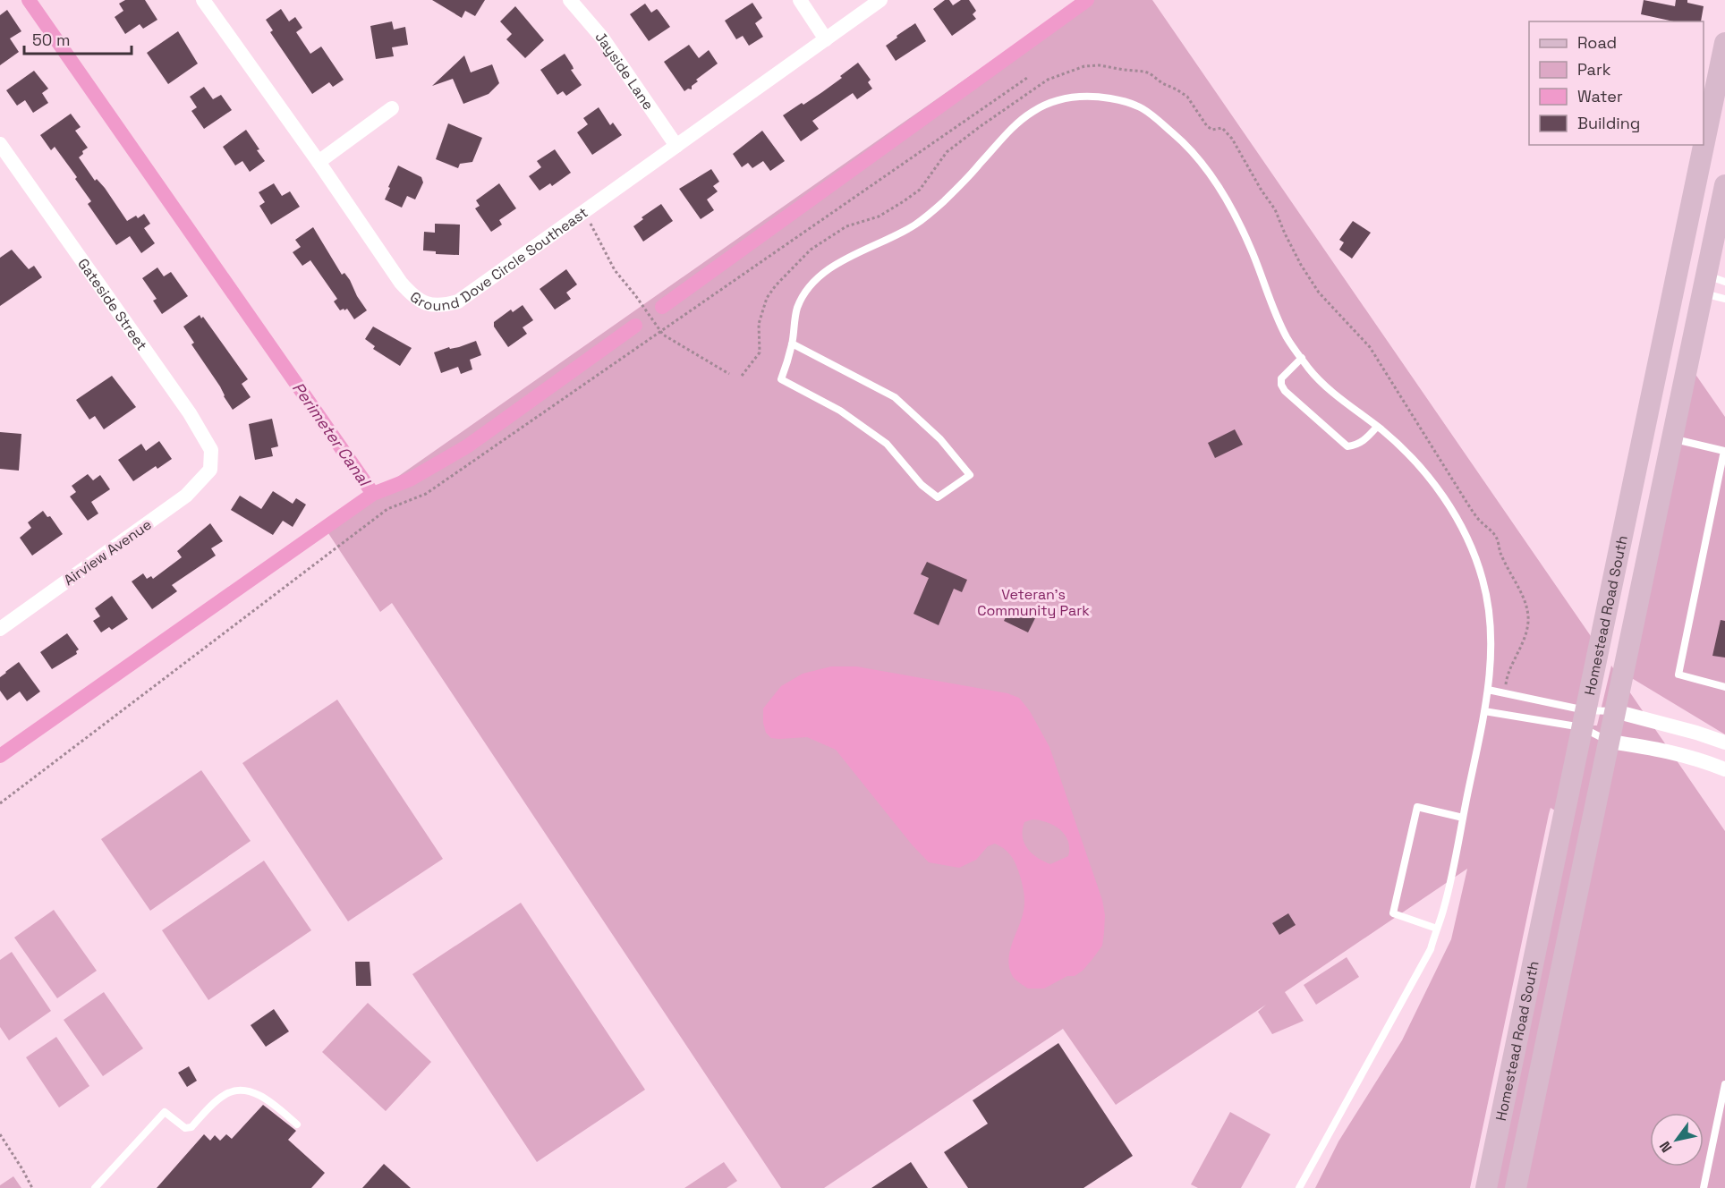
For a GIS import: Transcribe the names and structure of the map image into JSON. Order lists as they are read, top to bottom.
{
  "streets": {
    "main road": ["Homestead Road South"],
    "street": [
      "Jayside Lane",
      "Ground Dove Circle Southeast",
      "Gateside Street",
      "Airview Avenue"
    ]
  },
  "crossings": [
    ["Jayside Lane", "Ground Dove Circle Southeast"],
    ["Gateside Street", "Airview Avenue"]
  ],
  "water": ["Perimeter Canal"],
  "parks": ["Veteran's Community Park"],
  "legend": [
    "Road",
    "Park",
    "Water",
    "Building"
  ],
  "scale_bar": "50 m",
  "north": "bottom left"
}
